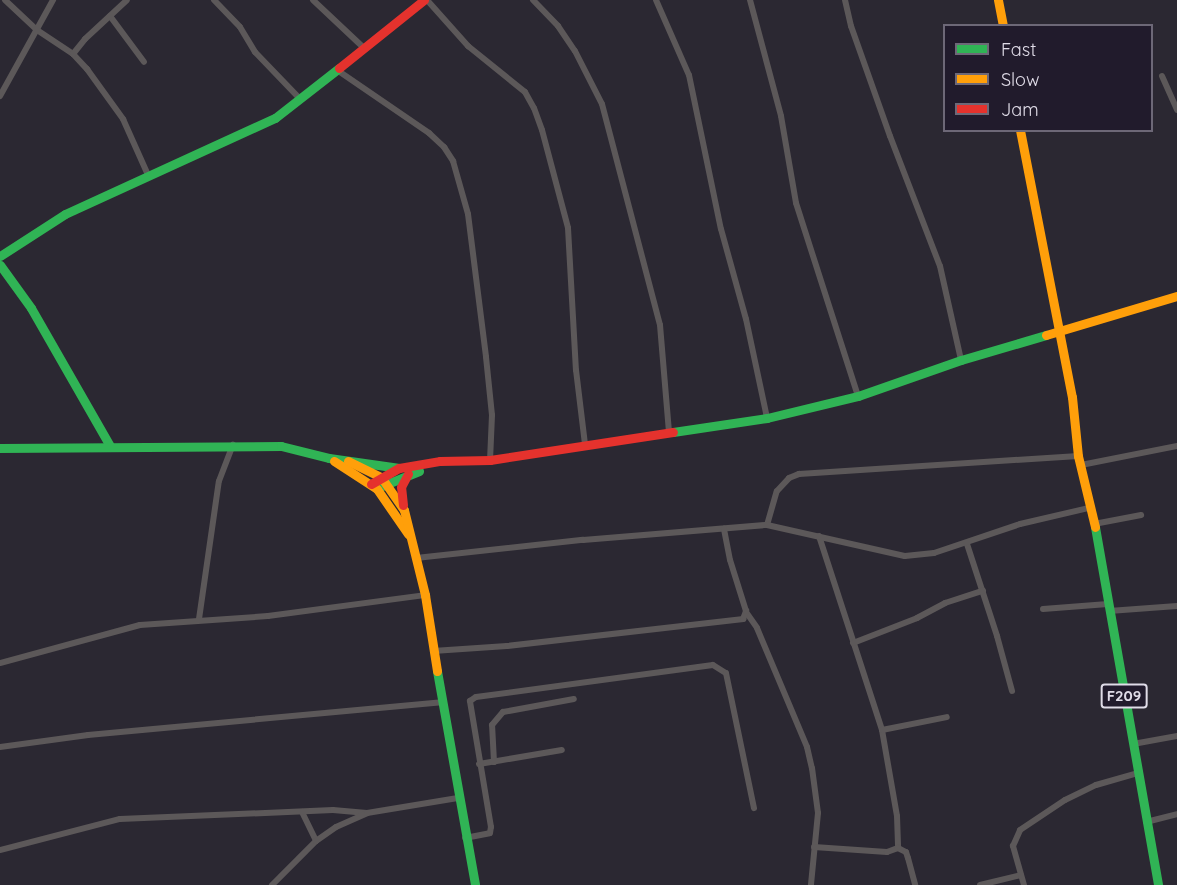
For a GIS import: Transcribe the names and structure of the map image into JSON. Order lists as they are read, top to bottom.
{
  "streets": {
    "street": ["F209"]
  },
  "legend": ["Fast", "Slow", "Jam"]
}
